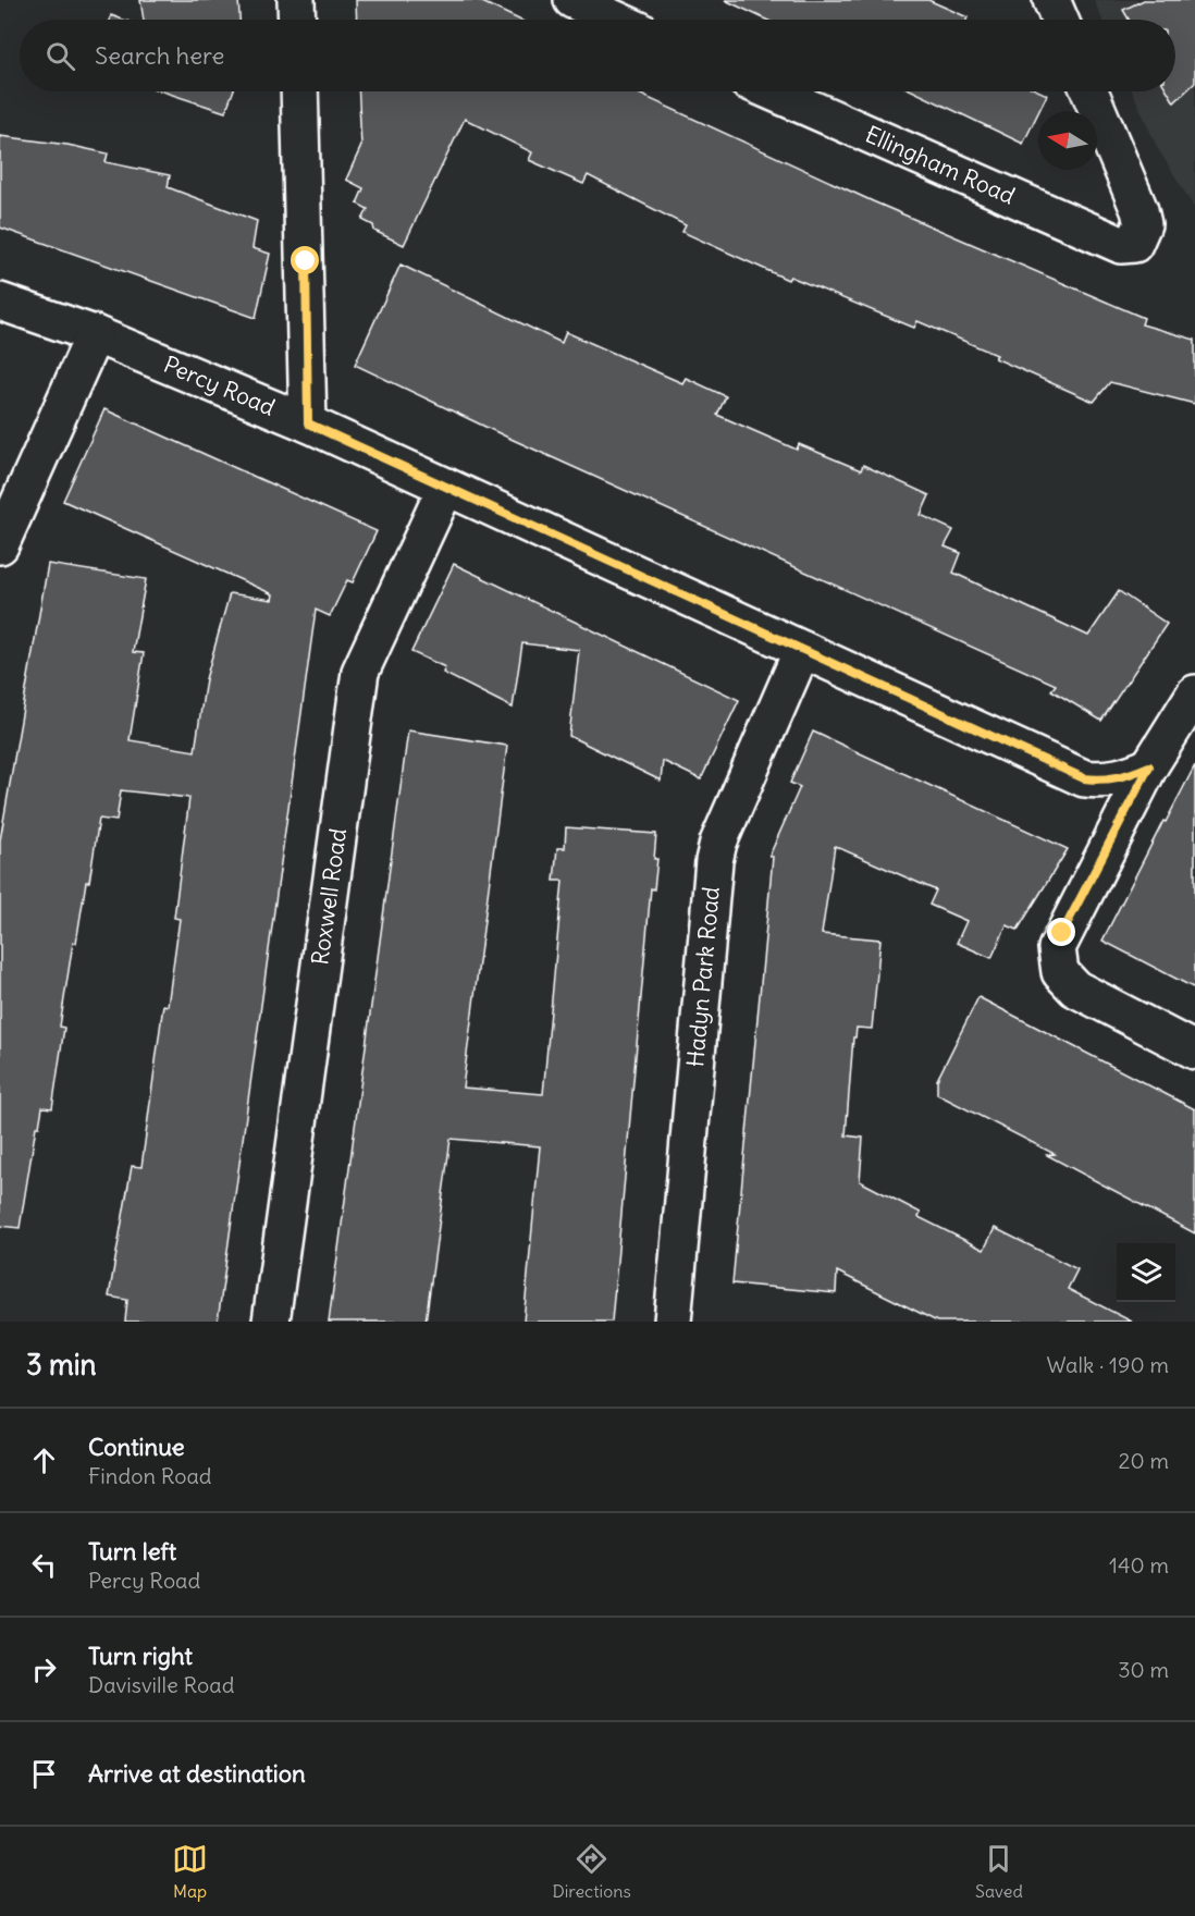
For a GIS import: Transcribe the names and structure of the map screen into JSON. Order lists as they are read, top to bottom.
{
  "streets": {
    "street": [
      "Ellingham Road",
      "Percy Road",
      "Roxwell Road",
      "Hadyn Park Road"
    ]
  },
  "crossings": [
    ["Percy Road", "Roxwell Road"],
    ["Percy Road", "Hadyn Park Road"]
  ],
  "north": "left",
  "page": {
    "search": "Search here",
    "heading": ["3 min", "Walk · 190 m"],
    "list": [
      ["Continue", "Findon Road", "20 m"],
      ["Turn left", "Percy Road", "140 m"],
      ["Turn right", "Davisville Road", "30 m"],
      "Arrive at destination"
    ],
    "nav": ["Map", "Directions", "Saved"]
  }
}
